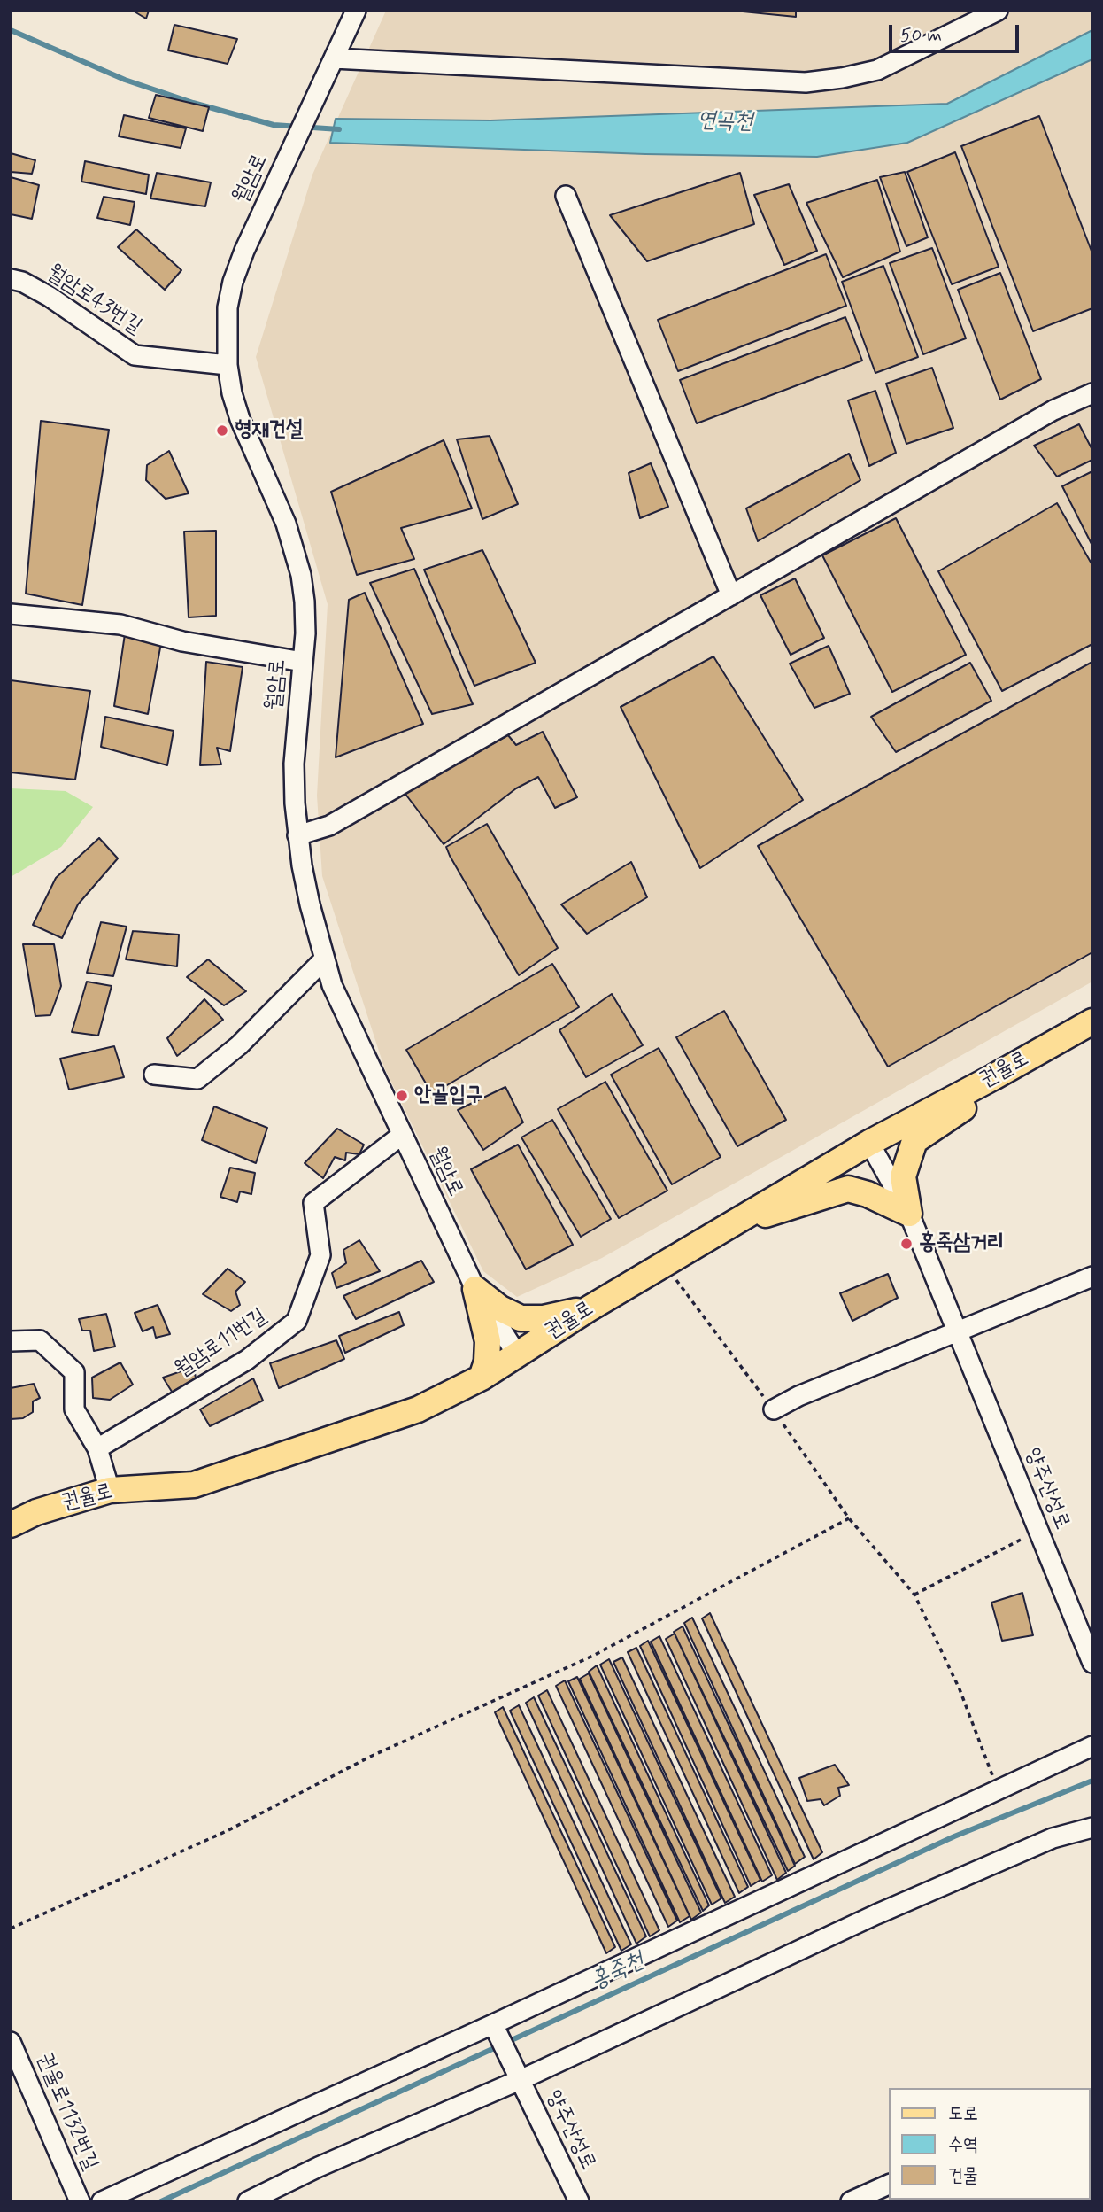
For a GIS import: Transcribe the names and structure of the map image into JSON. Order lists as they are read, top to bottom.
{
  "streets": {
    "main road": ["권율로"],
    "street": [
      "월암로",
      "월암로43번길",
      "월암로11번길",
      "양주산성로",
      "권율로1132번길"
    ]
  },
  "crossings": [
    ["월암로", "월암로43번길"],
    ["월암로", "권율로"],
    ["월암로", "월암로11번길"],
    ["권율로", "양주산성로"]
  ],
  "water": ["연곡천", "홍죽천"],
  "places": ["형재건설", "안골입구", "홍죽삼거리"],
  "legend": ["도로", "수역", "건물"],
  "scale_bar": "50 m"
}
